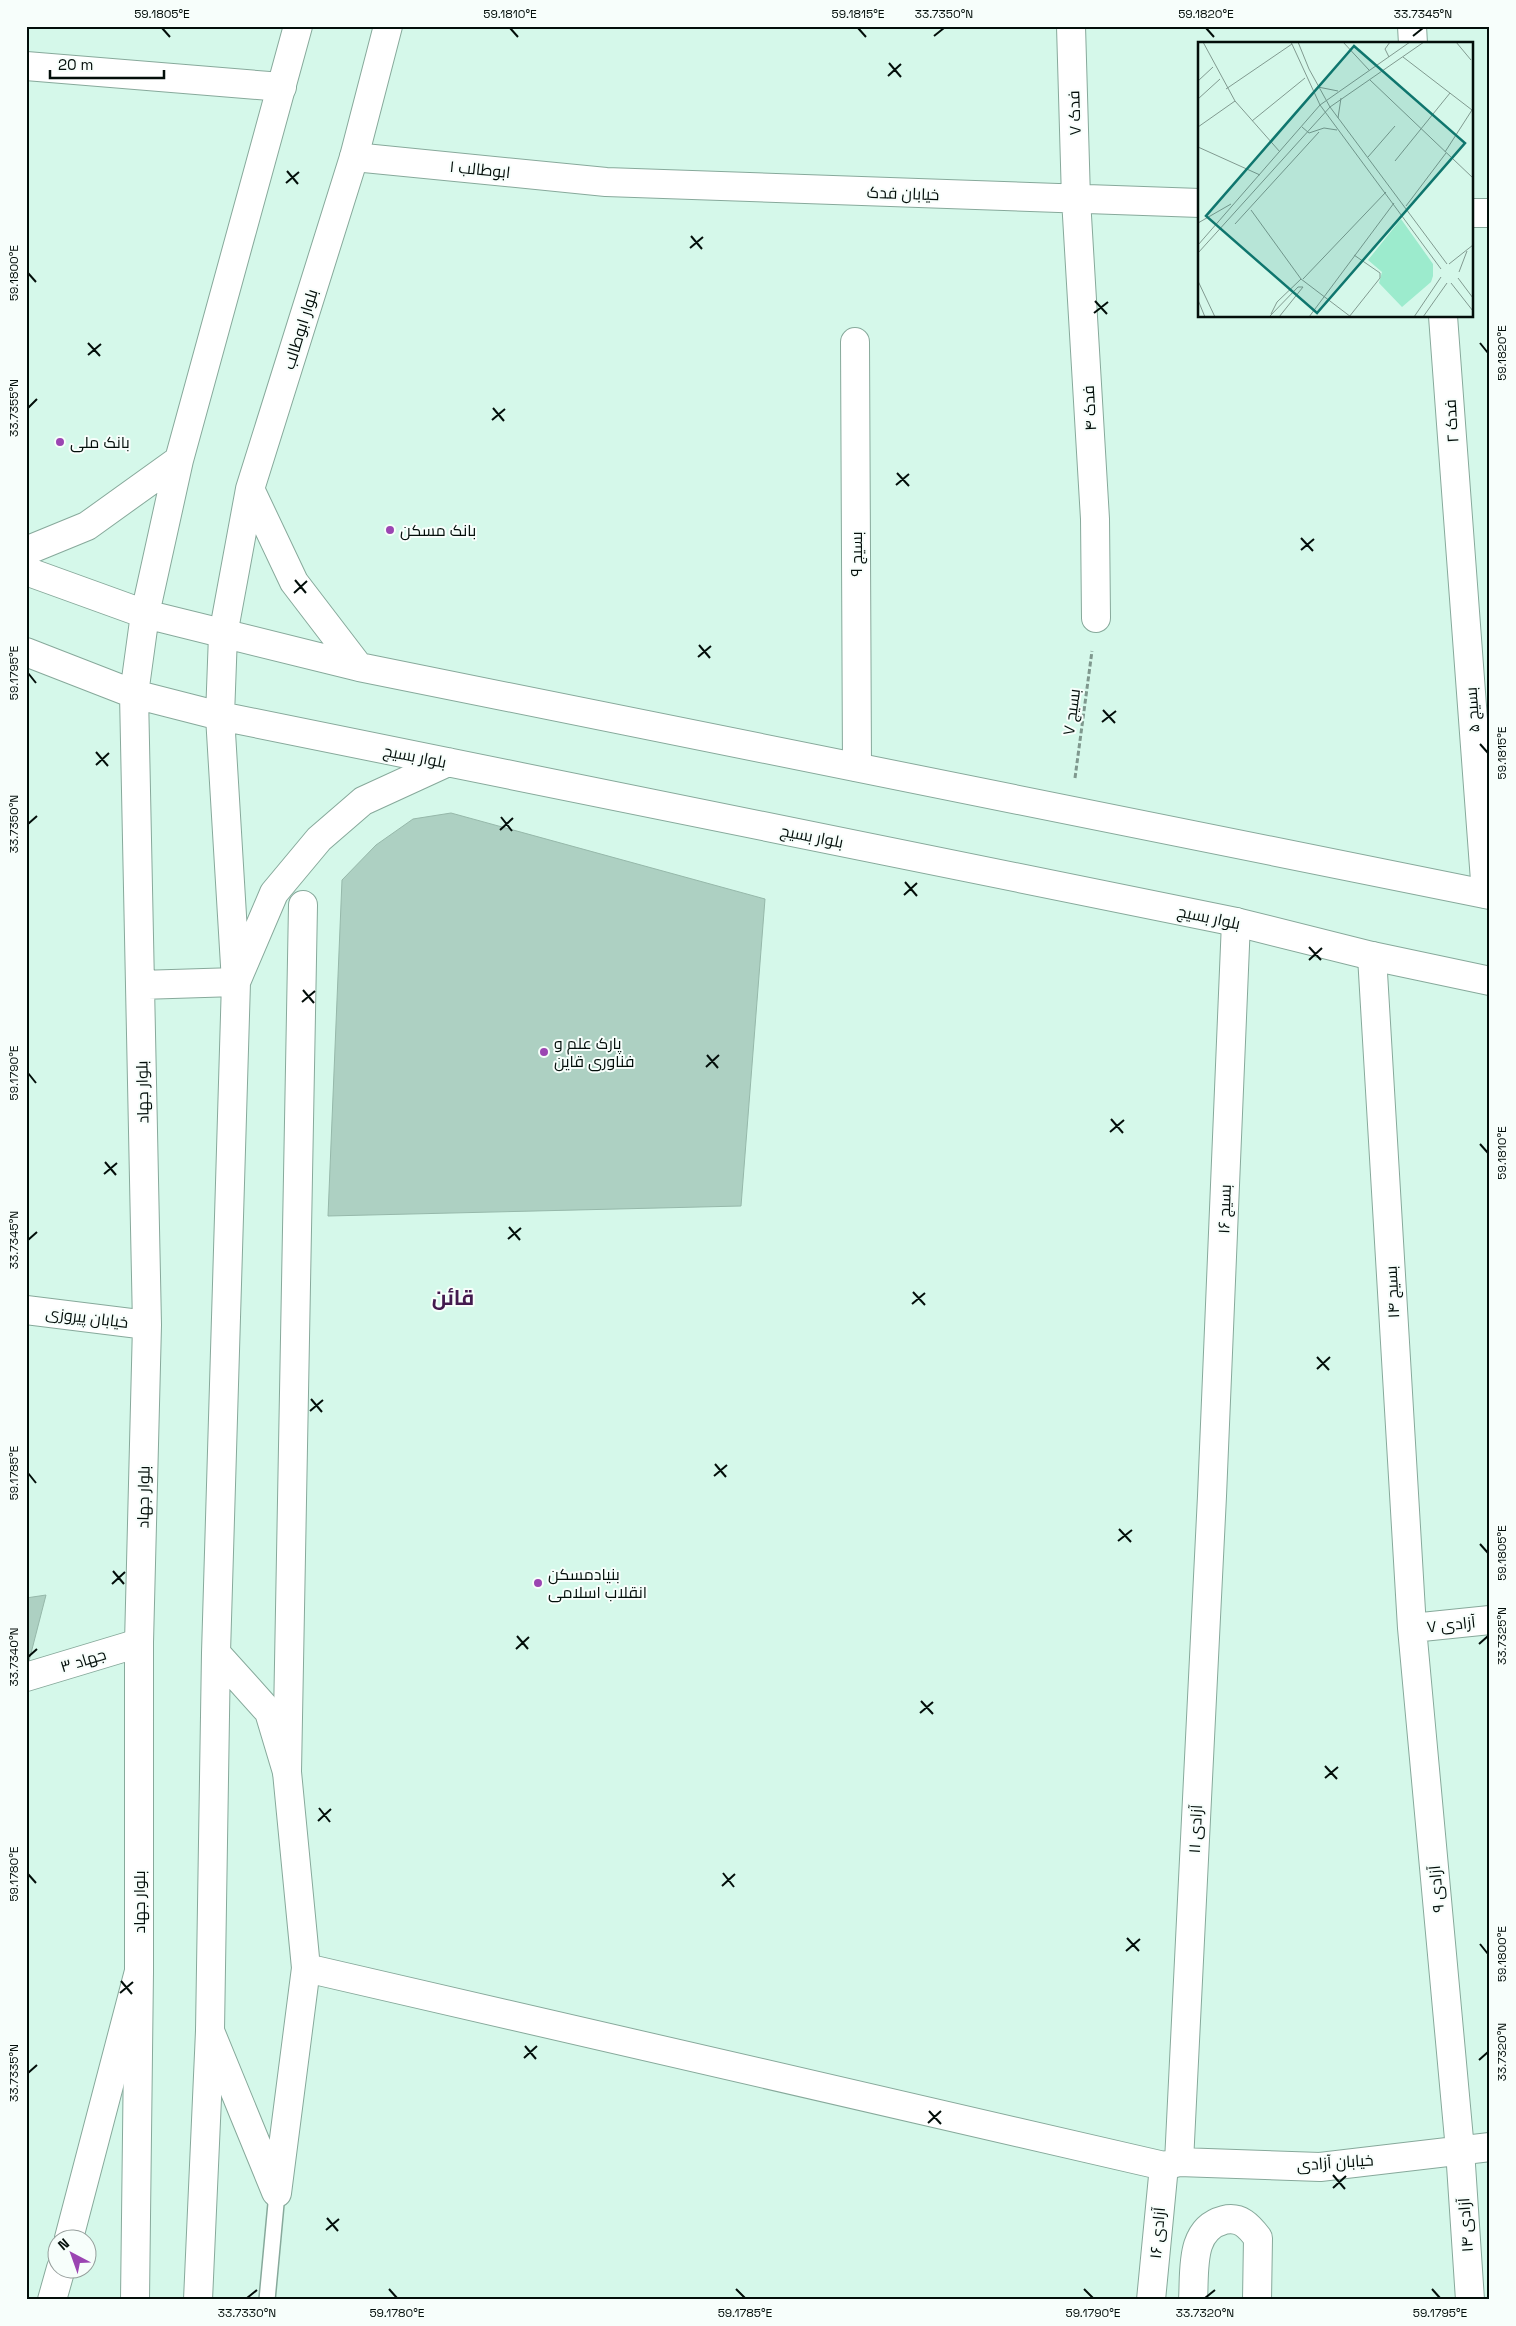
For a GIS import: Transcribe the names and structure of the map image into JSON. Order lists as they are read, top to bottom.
{
  "streets": {
    "main road": [
      "فدک ۷",
      "ابوطالب ۱",
      "خیابان فدک",
      "بلوار ابوطالب",
      "فدک ۴",
      "فدک ۲",
      "بسیج ۹",
      "بسیج ۵",
      "بلوار بسیج",
      "بلوار جهاد",
      "بسیج ۱۶",
      "بسیج ۱۴",
      "خیابان پیروزی",
      "آزادی ۷",
      "جهاد ۳",
      "آزادی ۱۱",
      "آزادی ۹",
      "خیابان آزادی",
      "آزادی ۱۴",
      "آزادی ۱۶"
    ],
    "path": ["بسیج ۷"]
  },
  "crossings": [
    ["فدک ۷", "خیابان فدک"],
    ["فدک ۷", "فدک ۴"],
    ["ابوطالب ۱", "خیابان فدک"],
    ["ابوطالب ۱", "بلوار ابوطالب"],
    ["خیابان فدک", "فدک ۴"],
    ["بلوار ابوطالب", "بلوار بسیج"],
    ["فدک ۴", "بسیج ۷"],
    ["فدک ۲", "بسیج ۵"],
    ["بلوار بسیج", "بلوار جهاد"],
    ["بلوار بسیج", "بسیج ۱۶"],
    ["بلوار بسیج", "بسیج ۱۴"],
    ["بلوار جهاد", "خیابان پیروزی"],
    ["بلوار جهاد", "جهاد ۳"],
    ["بسیج ۱۶", "آزادی ۱۱"],
    ["بسیج ۱۴", "آزادی ۷"],
    ["بسیج ۱۴", "آزادی ۹"],
    ["آزادی ۷", "آزادی ۹"],
    ["آزادی ۱۱", "خیابان آزادی"],
    ["آزادی ۱۱", "آزادی ۱۶"],
    ["آزادی ۹", "خیابان آزادی"],
    ["آزادی ۹", "آزادی ۱۴"],
    ["خیابان آزادی", "آزادی ۱۴"],
    ["خیابان آزادی", "آزادی ۱۶"]
  ],
  "districts": ["قائن"],
  "places": [
    "بانک ملی",
    "بانک مسکن",
    "پارک علم و فناوری قاین",
    "بنیادمسکن انقلاب اسلامی"
  ],
  "scale_bar": "20 m",
  "north": "top left",
  "coordinates": [
    "59.1805°E",
    "59.1810°E",
    "59.1815°E",
    "33.7350°N",
    "59.1820°E",
    "33.7345°N",
    "59.1800°E",
    "33.7355°N",
    "59.1795°E",
    "59.1790°E",
    "59.1785°E",
    "33.7325°N",
    "33.7340°N",
    "59.1780°E",
    "33.7320°N",
    "33.7335°N",
    "33.7330°N"
  ]
}
